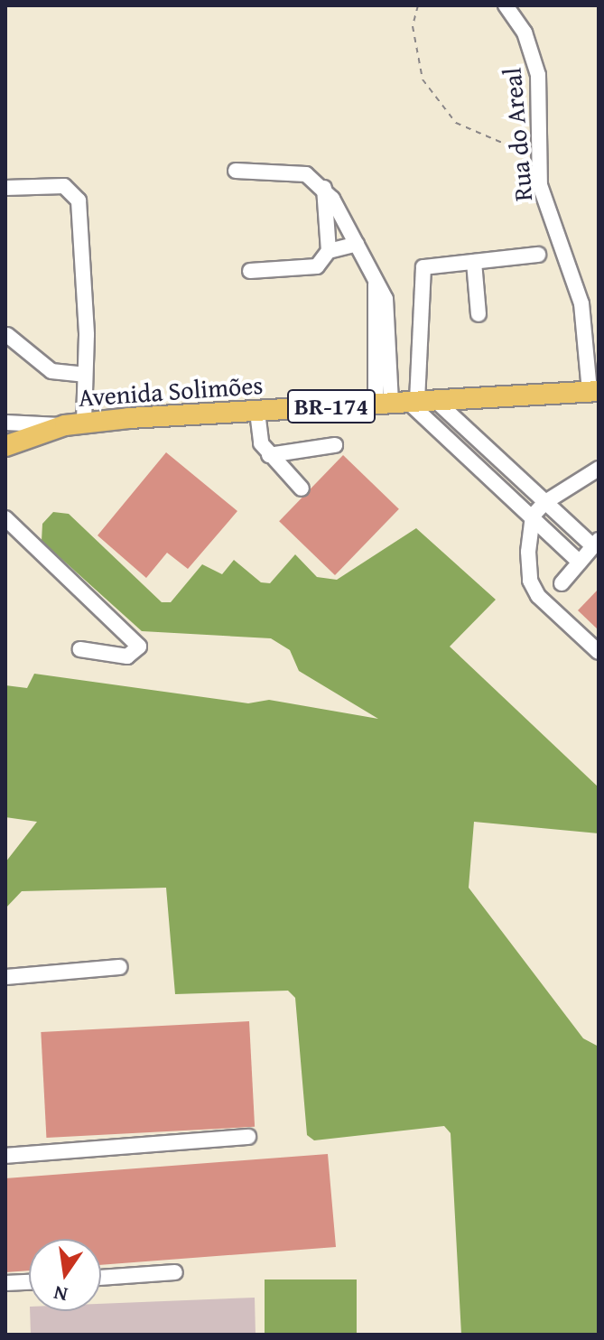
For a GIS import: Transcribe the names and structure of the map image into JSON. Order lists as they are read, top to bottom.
{
  "streets": {
    "main road": ["Avenida Solimões", "BR-174"],
    "street": ["Rua do Areal"]
  },
  "crossings": [
    ["Rua do Areal", "Avenida Solimões"],
    ["Avenida Solimões", "BR-174"]
  ],
  "north": "bottom"
}
